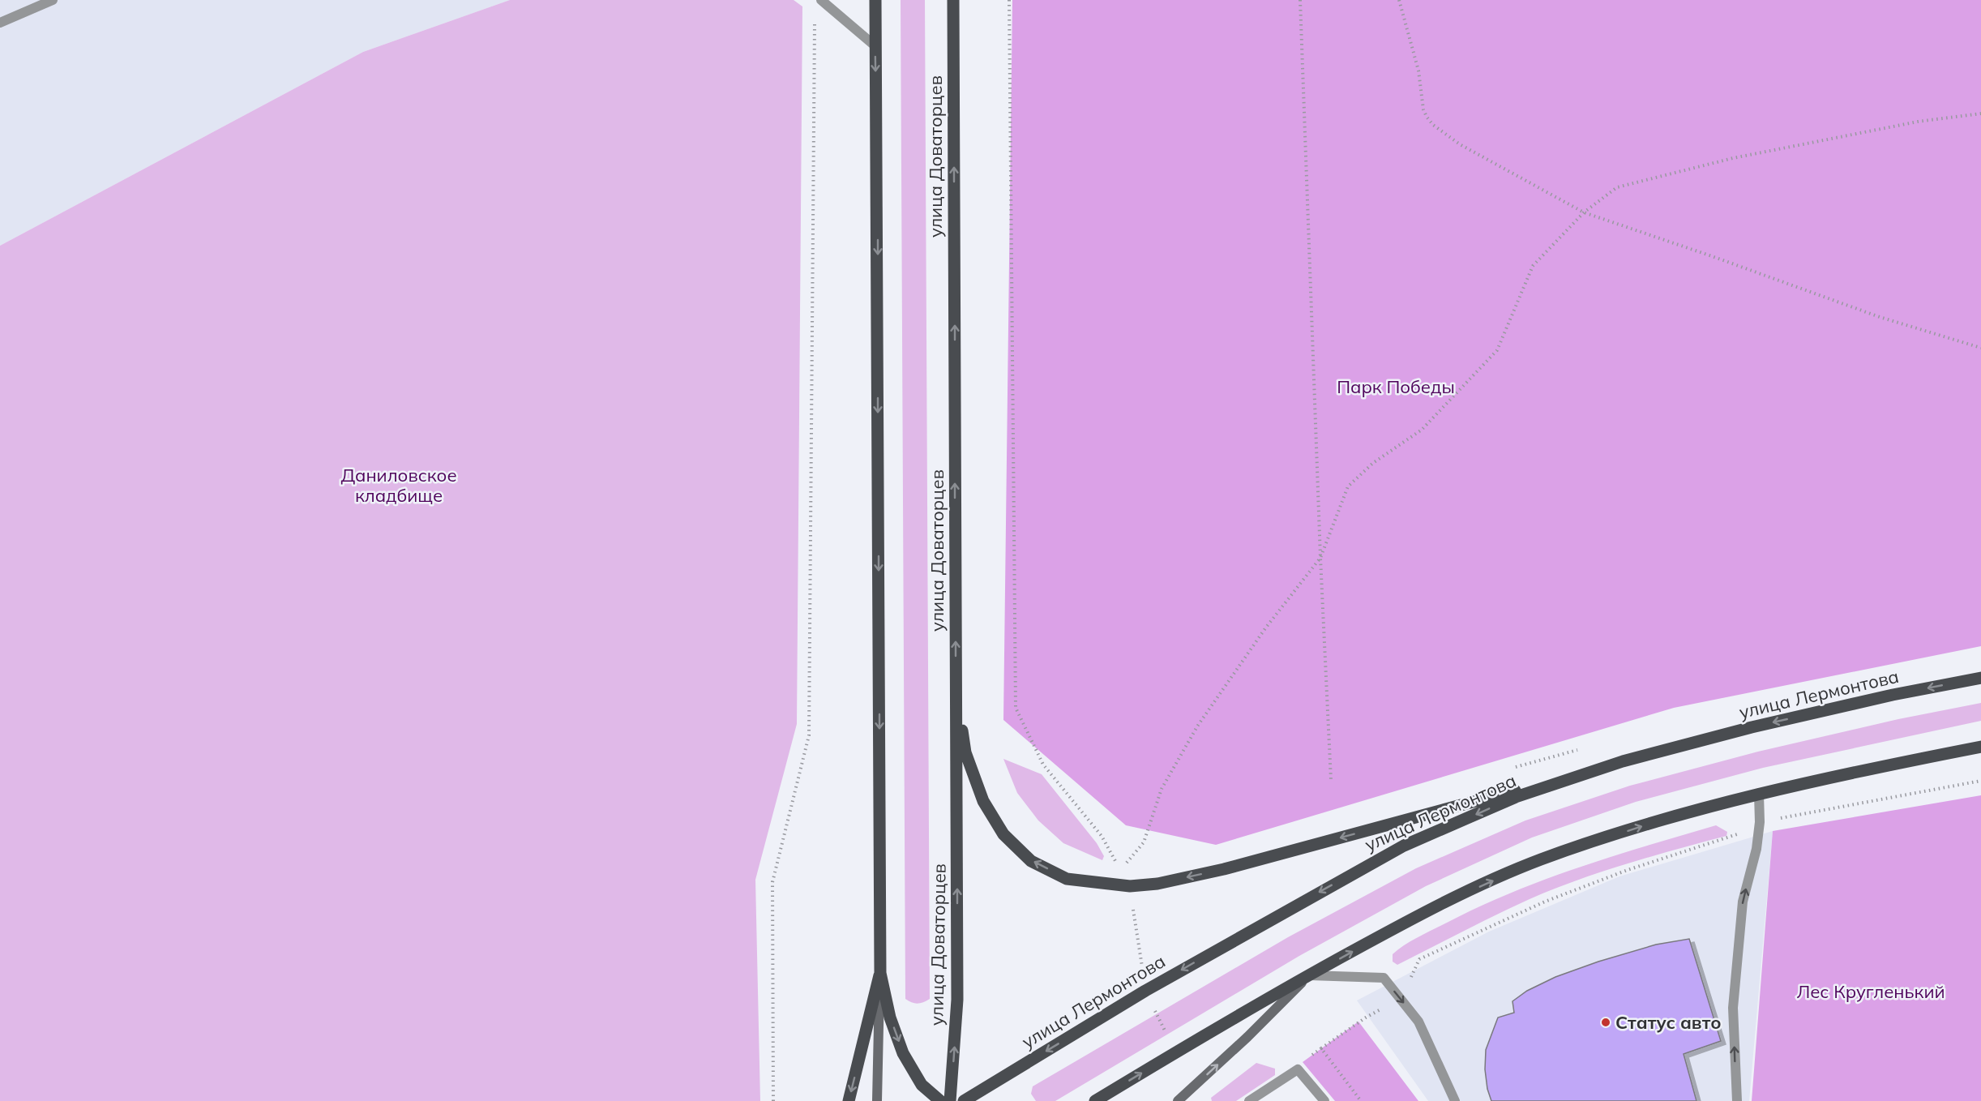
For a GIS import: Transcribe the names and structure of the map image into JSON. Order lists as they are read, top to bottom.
{
  "streets": {
    "main road": ["улица Доваторцев", "улица Лермонтова"]
  },
  "parks": ["Парк Победы", "Даниловское кладбище", "Лес Кругленький"],
  "places": ["Статус авто"]
}
